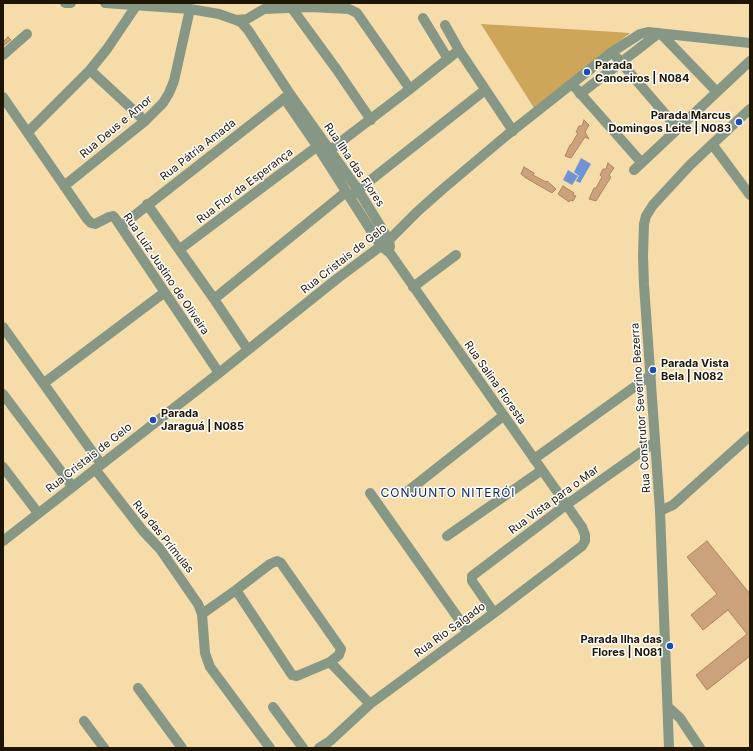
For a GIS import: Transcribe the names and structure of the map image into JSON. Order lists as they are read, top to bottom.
{
  "streets": {
    "street": [
      "Rua Deus e Amor",
      "Rua Pátria Amada",
      "Rua Ilha das Flores",
      "Rua Flor da Esperança",
      "Rua Cristais de Gelo",
      "Rua Luiz Justino de Oliveira",
      "Rua Salina Floresta",
      "Rua Construtor Severino Bezerra",
      "Rua Vista para o Mar",
      "Rua das Prímulas",
      "Rua Rio Salgado"
    ]
  },
  "crossings": [
    ["Rua Deus e Amor", "Rua Luiz Justino de Oliveira"],
    ["Rua Pátria Amada", "Rua Ilha das Flores"],
    ["Rua Pátria Amada", "Rua Luiz Justino de Oliveira"],
    ["Rua Ilha das Flores", "Rua Flor da Esperança"],
    ["Rua Ilha das Flores", "Rua Cristais de Gelo"],
    ["Rua Ilha das Flores", "Rua Salina Floresta"],
    ["Rua Cristais de Gelo", "Rua Luiz Justino de Oliveira"],
    ["Rua Cristais de Gelo", "Rua das Prímulas"],
    ["Rua Salina Floresta", "Rua Vista para o Mar"],
    ["Rua Salina Floresta", "Rua Rio Salgado"],
    ["Rua Construtor Severino Bezerra", "Rua Vista para o Mar"],
    ["Rua Vista para o Mar", "Rua Rio Salgado"]
  ],
  "districts": ["CONJUNTO NITERÓI"],
  "places": [
    "Parada Canoeiros | N084",
    "Parada Marcus Domingos Leite | N083",
    "Parada Vista Bela | N082",
    "Parada Jaraguá | N085",
    "Parada Ilha das Flores | N081"
  ]
}
